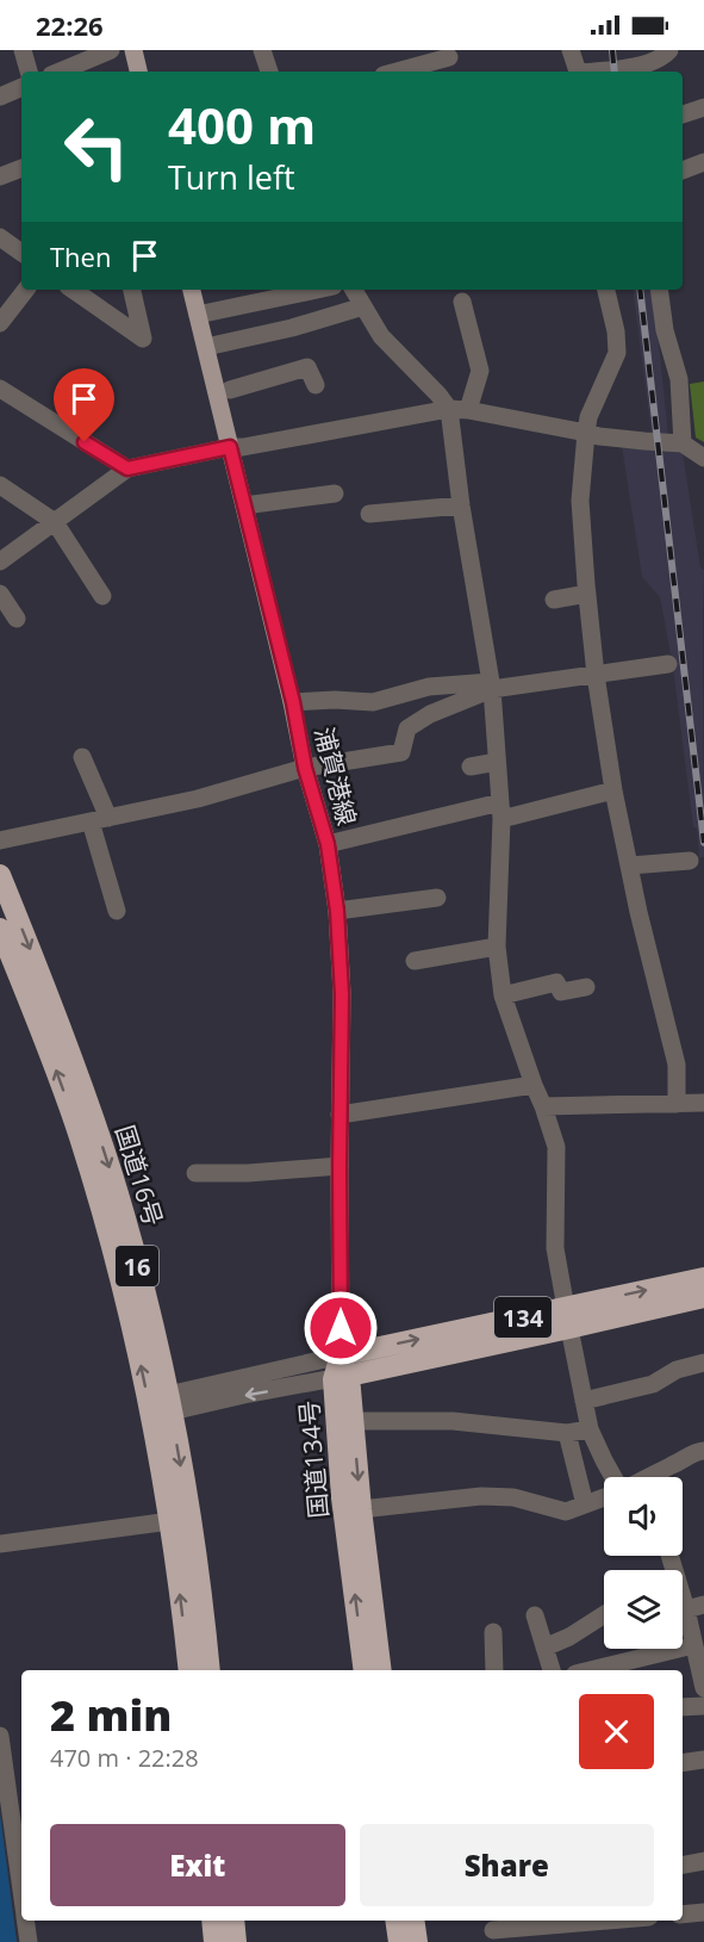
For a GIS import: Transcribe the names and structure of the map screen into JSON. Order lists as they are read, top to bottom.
{
  "streets": {
    "highway": [
      "国道16号",
      "16",
      "134",
      "国道134号"
    ],
    "main road": ["浦賀港線"]
  },
  "crossings": [
    ["浦賀港線", "国道134号"]
  ],
  "page": {
    "status": "22:26",
    "turn": ["400 m", "Turn left"],
    "then": "Then",
    "heading": ["2 min", "470 m · 22:28"],
    "buttons": ["Exit", "Share"]
  }
}
